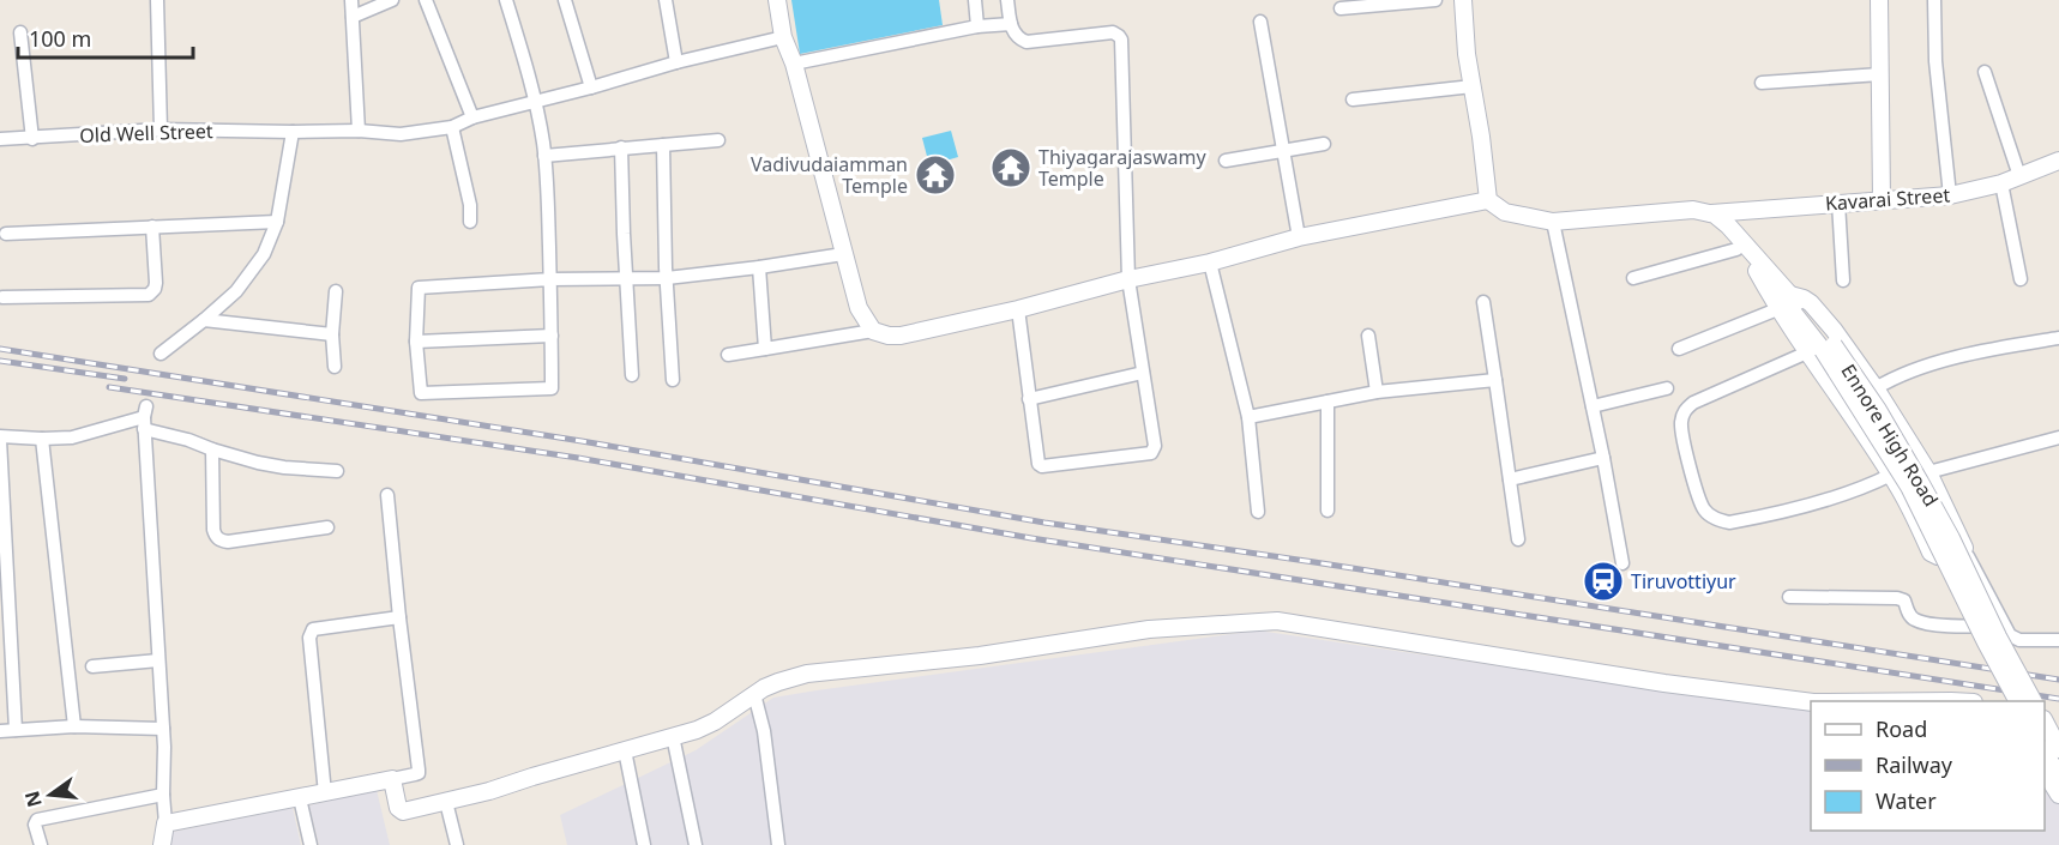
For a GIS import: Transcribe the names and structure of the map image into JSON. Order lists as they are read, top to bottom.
{
  "streets": {
    "street": ["Old Well Street", "Kavarai Street", "Ennore High Road"]
  },
  "crossings": [
    ["Kavarai Street", "Ennore High Road"]
  ],
  "places": {
    "temple": ["Thiyagarajaswamy Temple", "Vadivudaiamman Temple"],
    "station": ["Tiruvottiyur"]
  },
  "legend": ["Road", "Railway", "Water"],
  "scale_bar": "100 m",
  "north": "left"
}
